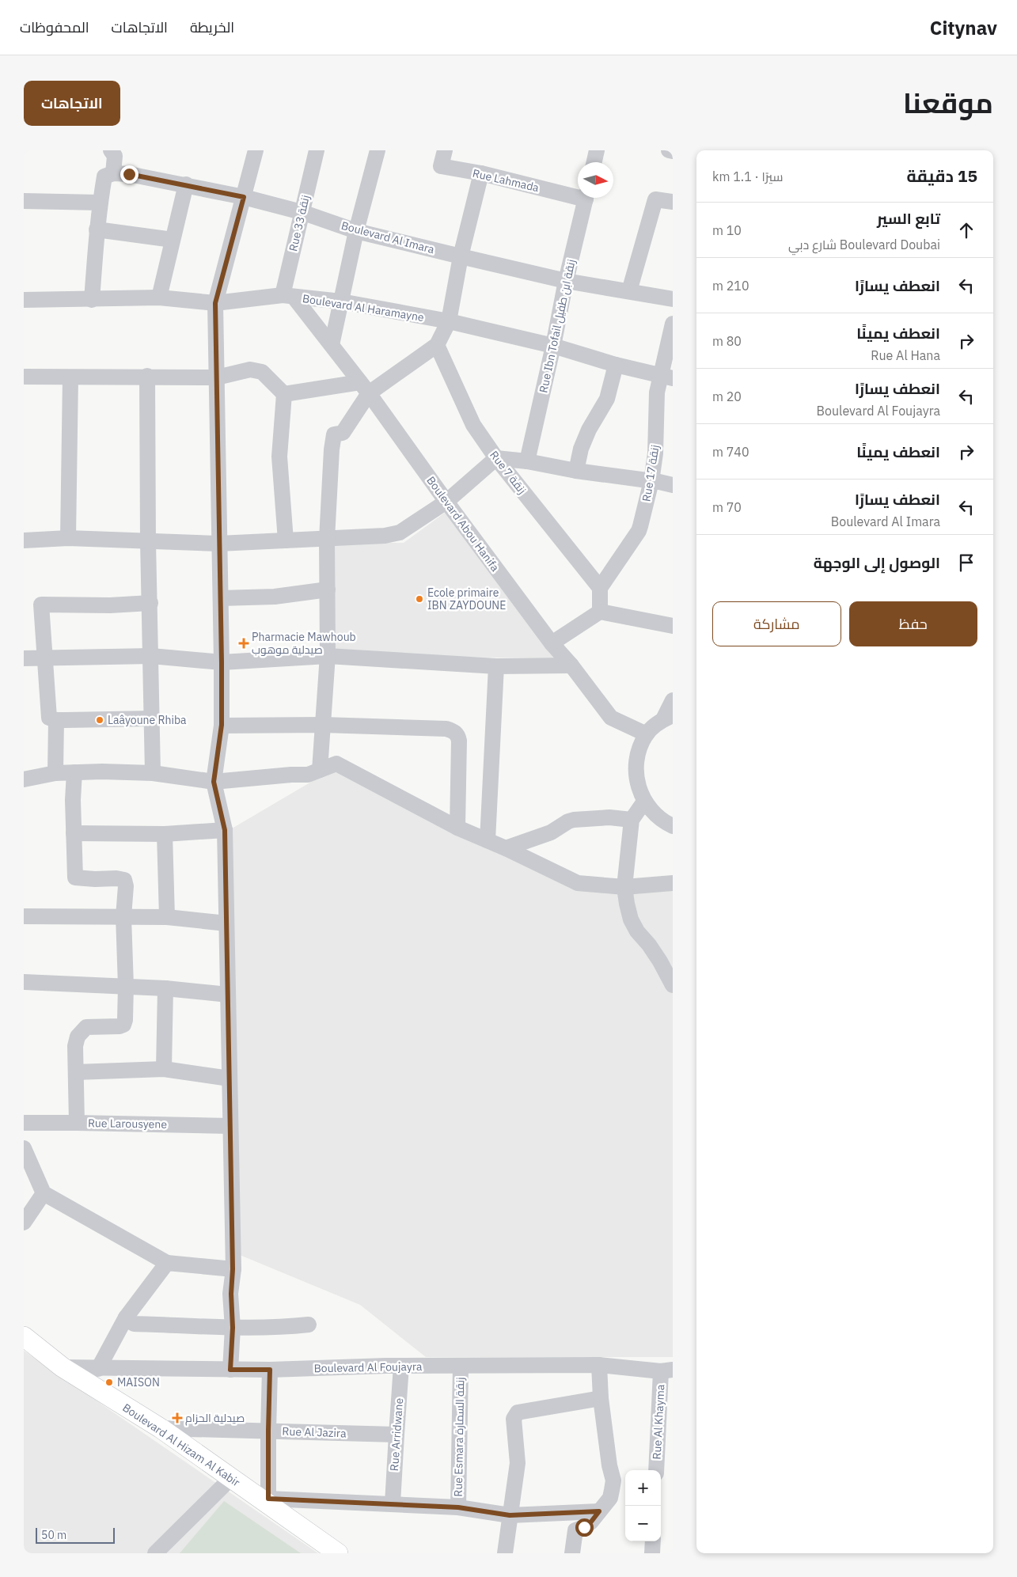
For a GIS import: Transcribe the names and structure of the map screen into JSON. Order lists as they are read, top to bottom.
{
  "streets": {
    "main road": ["Boulevard Al Hizam Al Kabir"],
    "street": [
      "Rue Lahmada",
      "Rue 33 زنقة",
      "Boulevard Al Imara",
      "Boulevard Al Haramayne",
      "Rue Ibn Tofail زنقة ابن طفيل",
      "Rue 7 زنقة",
      "Rue 17 زنقة",
      "Boulevard Abou Hanifa",
      "Rue Larousyene",
      "Boulevard Al Foujayra",
      "Rue Al Khayma",
      "Rue Al Jazira",
      "Rue Arridwane",
      "Rue Esmara زنقة السمارة"
    ]
  },
  "crossings": [
    ["Rue 33 زنقة", "Boulevard Al Imara"],
    ["Rue 33 زنقة", "Boulevard Al Haramayne"],
    ["Rue 33 زنقة", "Boulevard Abou Hanifa"],
    ["Boulevard Al Imara", "Rue Ibn Tofail زنقة ابن طفيل"],
    ["Boulevard Al Haramayne", "Rue Ibn Tofail زنقة ابن طفيل"],
    ["Boulevard Al Haramayne", "Rue 17 زنقة"],
    ["Boulevard Al Haramayne", "Boulevard Abou Hanifa"],
    ["Rue 7 زنقة", "Rue 17 زنقة"],
    ["Boulevard Al Foujayra", "Rue Al Khayma"],
    ["Boulevard Al Foujayra", "Rue Arridwane"],
    ["Boulevard Al Foujayra", "Rue Esmara زنقة السمارة"],
    ["Boulevard Al Foujayra", "Boulevard Al Hizam Al Kabir"],
    ["Rue Al Jazira", "Rue Arridwane"],
    ["Rue Al Jazira", "Boulevard Al Hizam Al Kabir"]
  ],
  "places": {
    "other": ["Ecole primaire IBN ZAYDOUNE", "Laâyoune Rhiba", "MAISON"],
    "health": ["Pharmacie Mawhoub صيدلية موهوب", "صيدلية الحزام"]
  },
  "scale_bar": "50 m",
  "north": "right",
  "page": {
    "header": "Citynav",
    "nav": ["الخريطة", "الاتجاهات", "المحفوظات"],
    "title": "موقعنا",
    "buttons": [
      "الاتجاهات",
      ["حفظ", "مشاركة"]
    ],
    "heading": ["15 دقيقة", "سيرًا · 1.1 km"],
    "list": [
      ["تابع السير", "Boulevard Doubai شارع دبي", "10 m"],
      ["انعطف يسارًا", "210 m"],
      ["انعطف يمينًا", "Rue Al Hana", "80 m"],
      ["انعطف يسارًا", "Boulevard Al Foujayra", "20 m"],
      ["انعطف يمينًا", "740 m"],
      ["انعطف يسارًا", "Boulevard Al Imara", "70 m"],
      "الوصول إلى الوجهة"
    ],
    "map_buttons": ["+", "−"],
    "scale": "50 m"
  }
}
